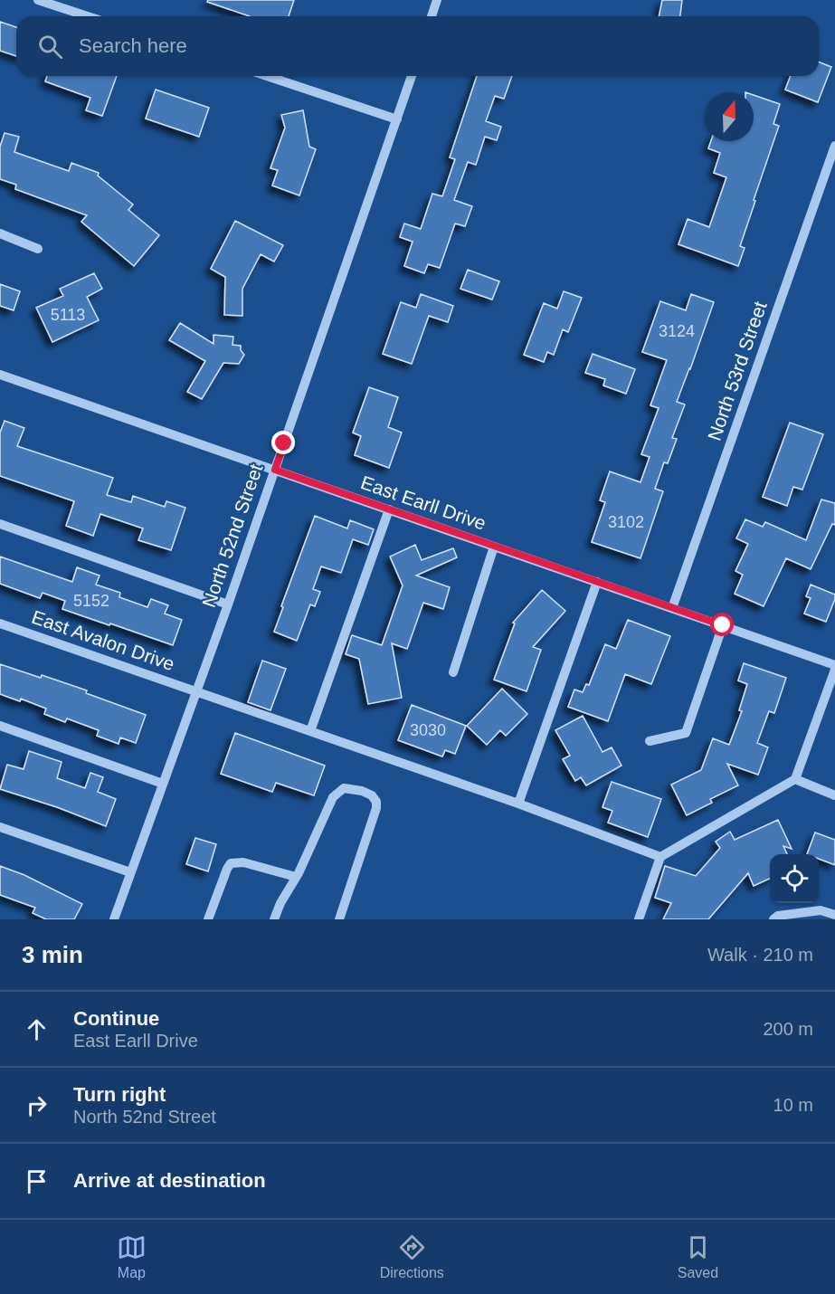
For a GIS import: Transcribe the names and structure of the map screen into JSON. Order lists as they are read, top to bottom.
{
  "streets": {
    "street": [
      "North 53rd Street",
      "East Earll Drive",
      "North 52nd Street",
      "East Avalon Drive"
    ]
  },
  "crossings": [
    ["North 53rd Street", "East Earll Drive"],
    ["East Earll Drive", "North 52nd Street"],
    ["North 52nd Street", "East Avalon Drive"]
  ],
  "house_numbers": [
    "5113",
    "3124",
    "3102",
    "5152",
    "3030"
  ],
  "north": "top",
  "page": {
    "search": "Search here",
    "heading": ["3 min", "Walk · 210 m"],
    "list": [
      ["Continue", "East Earll Drive", "200 m"],
      ["Turn right", "North 52nd Street", "10 m"],
      "Arrive at destination"
    ],
    "nav": ["Map", "Directions", "Saved"]
  }
}
